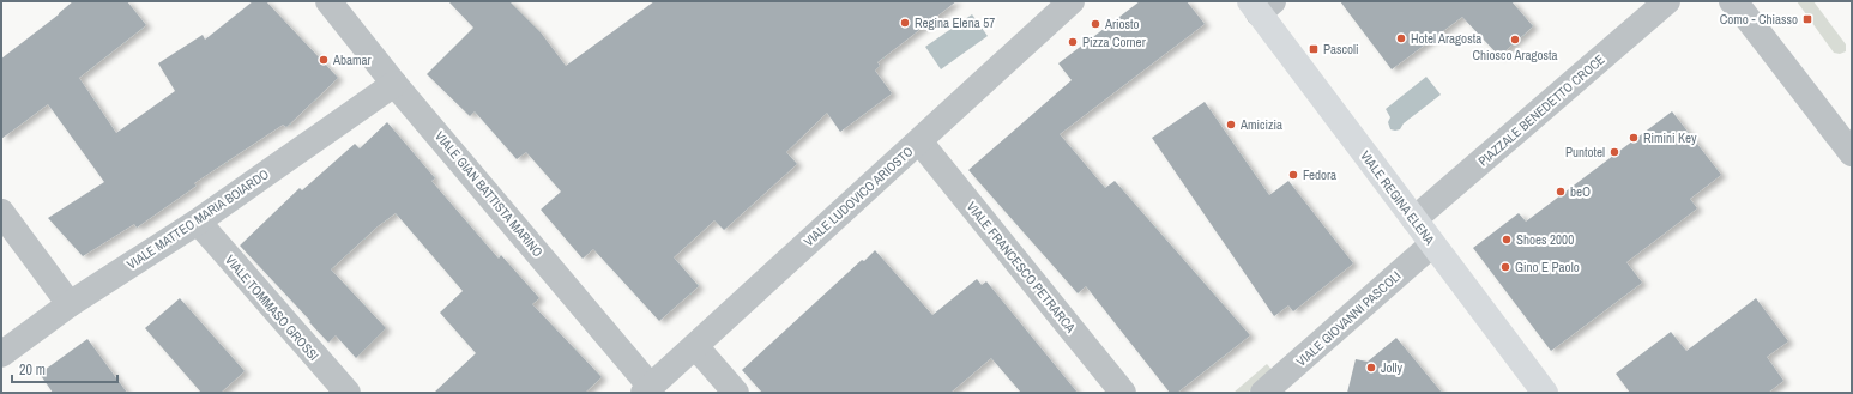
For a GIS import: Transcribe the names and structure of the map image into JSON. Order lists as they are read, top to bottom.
{
  "streets": {
    "street": [
      "PIAZZALE BENEDETTO CROCE",
      "VIALE GIAN BATTISTA MARINO",
      "VIALE LUDOVICO ARIOSTO",
      "VIALE REGINA ELENA",
      "VIALE MATTEO MARIA BOIARDO",
      "VIALE FRANCESCO PETRARCA",
      "VIALE TOMMASO GROSSI",
      "VIALE GIOVANNI PASCOLI"
    ]
  },
  "crossings": [
    ["PIAZZALE BENEDETTO CROCE", "VIALE REGINA ELENA"],
    ["VIALE GIAN BATTISTA MARINO", "VIALE LUDOVICO ARIOSTO"],
    ["VIALE GIAN BATTISTA MARINO", "VIALE MATTEO MARIA BOIARDO"],
    ["VIALE LUDOVICO ARIOSTO", "VIALE FRANCESCO PETRARCA"],
    ["VIALE REGINA ELENA", "VIALE GIOVANNI PASCOLI"],
    ["VIALE MATTEO MARIA BOIARDO", "VIALE TOMMASO GROSSI"]
  ],
  "places": {
    "transit": ["Como - Chiasso", "Pascoli"],
    "other": [
      "Regina Elena 57",
      "Ariosto",
      "Hotel Aragosta",
      "Chiosco Aragosta",
      "Pizza Corner",
      "Abamar",
      "Amicizia",
      "Rimini Key",
      "Puntotel",
      "Fedora",
      "beO",
      "Shoes 2000",
      "Gino E Paolo",
      "Jolly"
    ]
  },
  "scale_bar": "20 m"
}
